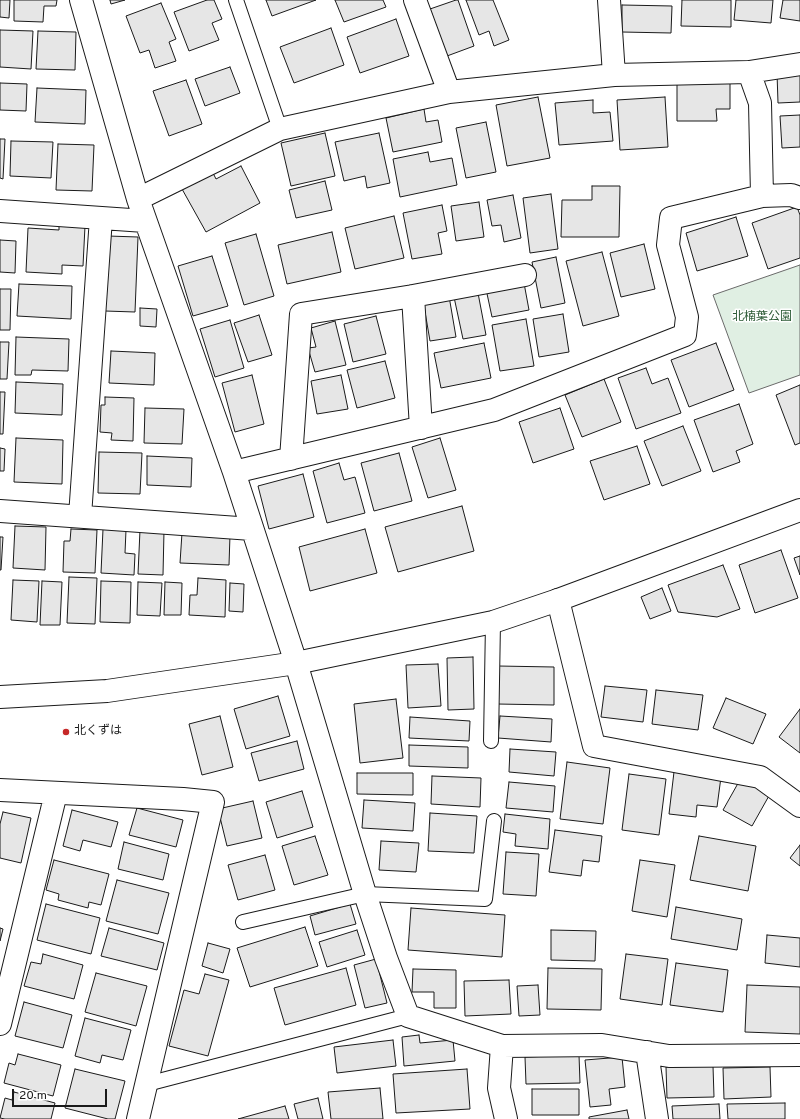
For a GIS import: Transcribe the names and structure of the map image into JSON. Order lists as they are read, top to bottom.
{
  "parks": ["北楠葉公園"],
  "places": ["北くずは"],
  "scale_bar": "20 m"
}
